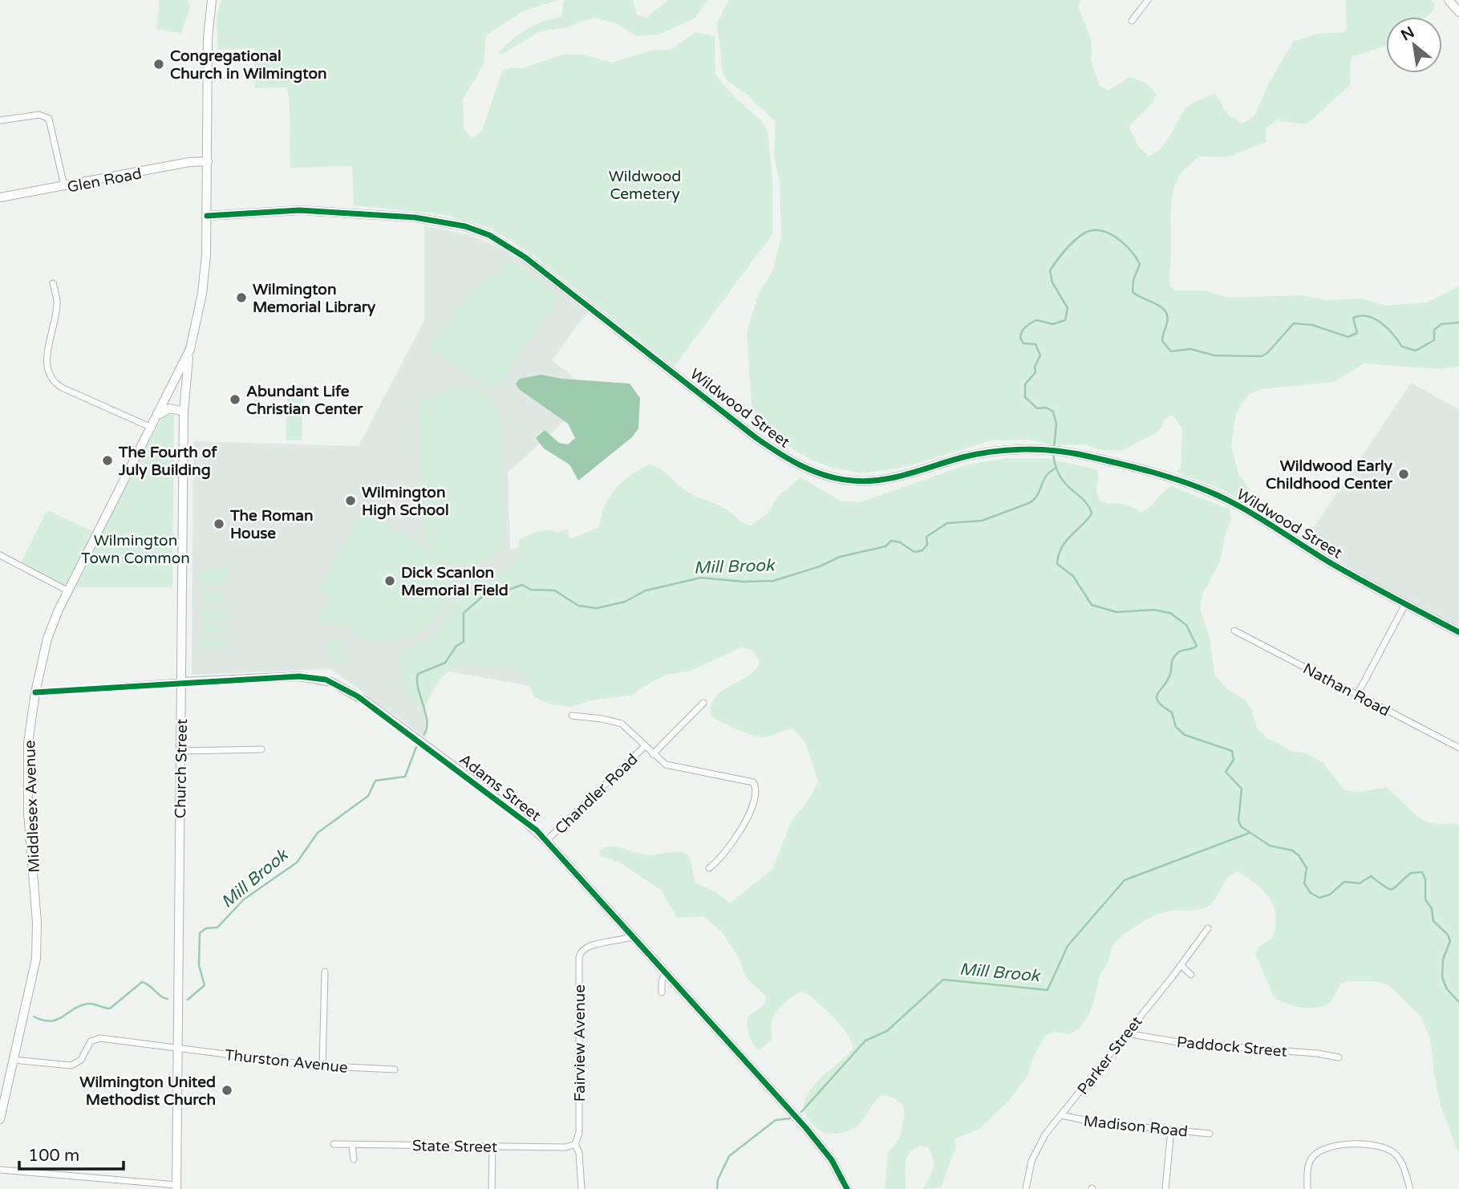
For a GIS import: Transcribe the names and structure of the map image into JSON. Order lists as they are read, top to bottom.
{
  "streets": {
    "street": [
      "Glen Road",
      "Wildwood Street",
      "Nathan Road",
      "Church Street",
      "Adams Street",
      "Chandler Road",
      "Middlesex Avenue",
      "Fairview Avenue",
      "Paddock Street",
      "Parker Street",
      "Thurston Avenue",
      "Madison Road",
      "State Street"
    ]
  },
  "crossings": [
    ["Glen Road", "Middlesex Avenue"],
    ["Wildwood Street", "Middlesex Avenue"],
    ["Church Street", "Adams Street"],
    ["Church Street", "Middlesex Avenue"],
    ["Church Street", "Thurston Avenue"],
    ["Adams Street", "Chandler Road"],
    ["Adams Street", "Middlesex Avenue"],
    ["Adams Street", "Fairview Avenue"],
    ["Middlesex Avenue", "Thurston Avenue"],
    ["Fairview Avenue", "State Street"],
    ["Paddock Street", "Parker Street"],
    ["Parker Street", "Madison Road"]
  ],
  "water": ["Mill Brook"],
  "parks": ["Wildwood Cemetery", "Wilmington Town Common"],
  "places": [
    "Congregational Church in Wilmington",
    "Wilmington Memorial Library",
    "Abundant Life Christian Center",
    "The Fourth of July Building",
    "Wildwood Early Childhood Center",
    "Wilmington High School",
    "The Roman House",
    "Dick Scanlon Memorial Field",
    "Wilmington United Methodist Church"
  ],
  "scale_bar": "100 m",
  "north": "top left"
}
